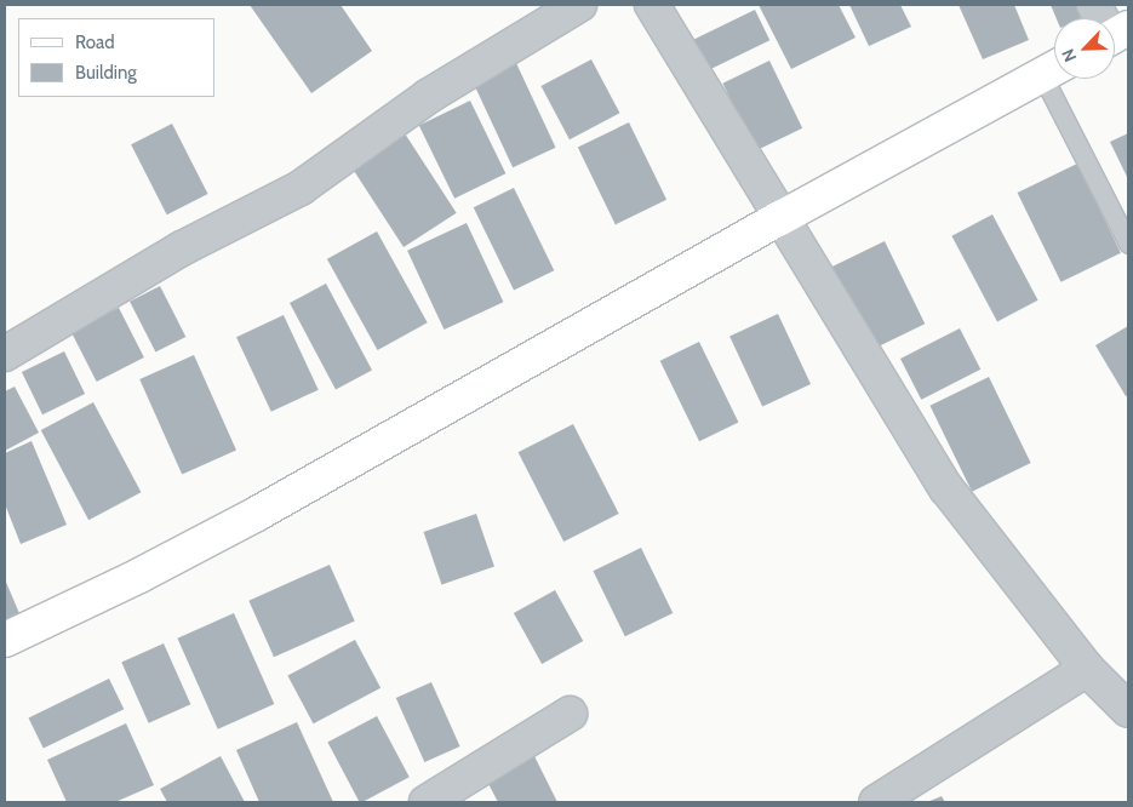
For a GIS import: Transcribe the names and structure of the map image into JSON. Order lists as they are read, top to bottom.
{
  "legend": ["Road", "Building"],
  "north": "bottom left"
}
